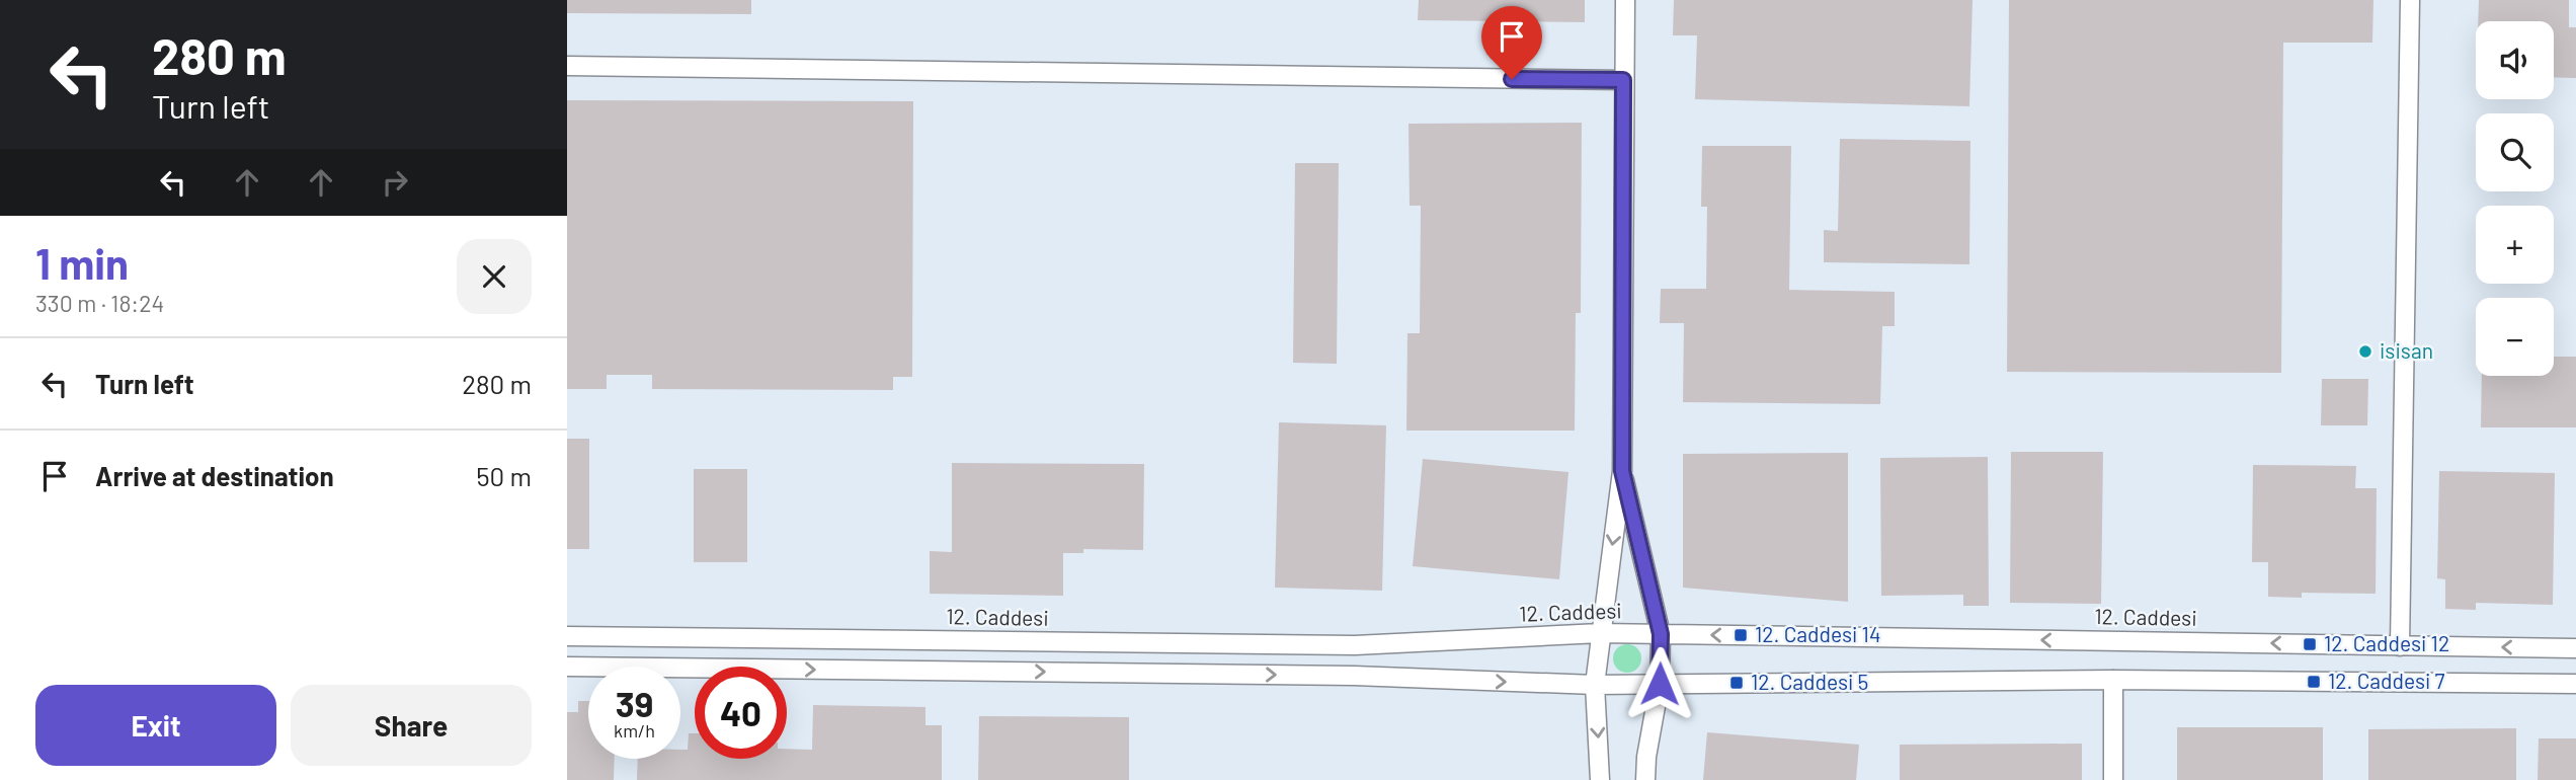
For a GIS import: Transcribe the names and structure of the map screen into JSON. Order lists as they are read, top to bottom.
{
  "streets": {
    "street": ["12. Caddesi"]
  },
  "places": {
    "other": ["isisan"],
    "transit": [
      "12. Caddesi 14",
      "12. Caddesi 12",
      "12. Caddesi 7",
      "12. Caddesi 5"
    ]
  },
  "page": {
    "turn": ["280 m", "Turn left"],
    "map_buttons": ["+", "−"],
    "heading": ["1 min", "330 m · 18:24"],
    "list": [
      {
        "name": "Turn left",
        "value": "280 m"
      },
      {
        "name": "Arrive at destination",
        "value": "50 m"
      }
    ],
    "speed": "39 km/h",
    "limit": "40",
    "buttons": ["Exit", "Share"]
  }
}
